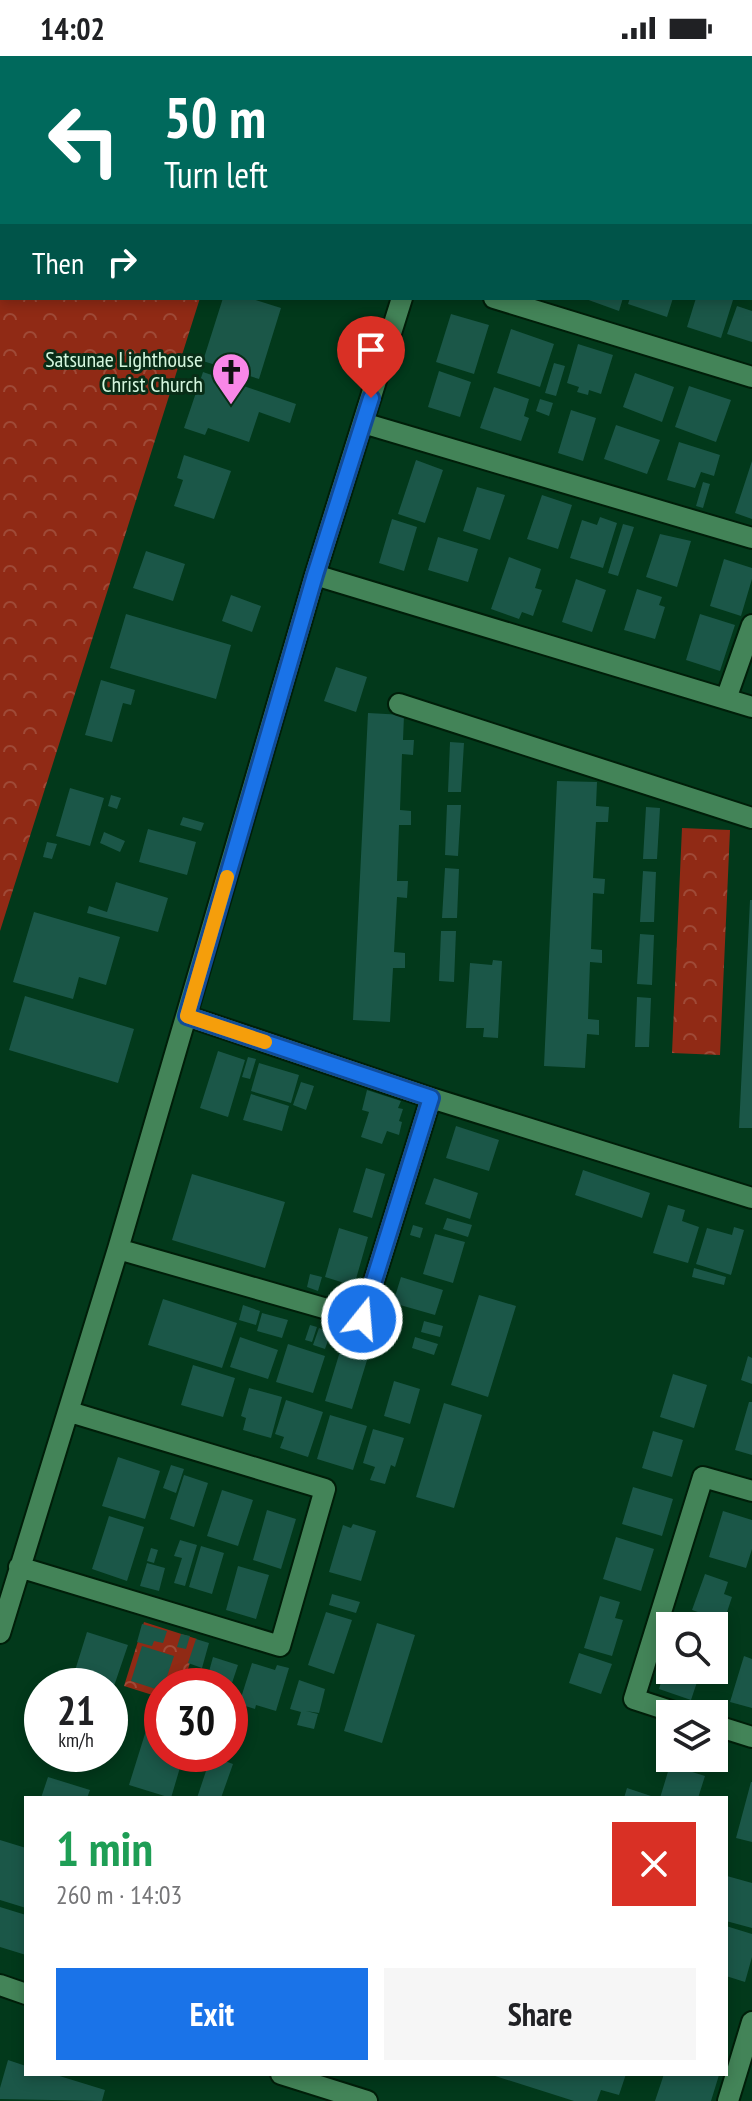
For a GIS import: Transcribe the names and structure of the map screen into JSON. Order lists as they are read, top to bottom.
{
  "places": {
    "church": ["Satsunae Lighthouse Christ Church"]
  },
  "page": {
    "status": "14:02",
    "turn": ["50 m", "Turn left"],
    "then": "Then",
    "speed": "21 km/h",
    "limit": "30",
    "heading": ["1 min", "260 m · 14:03"],
    "buttons": ["Exit", "Share"]
  }
}
